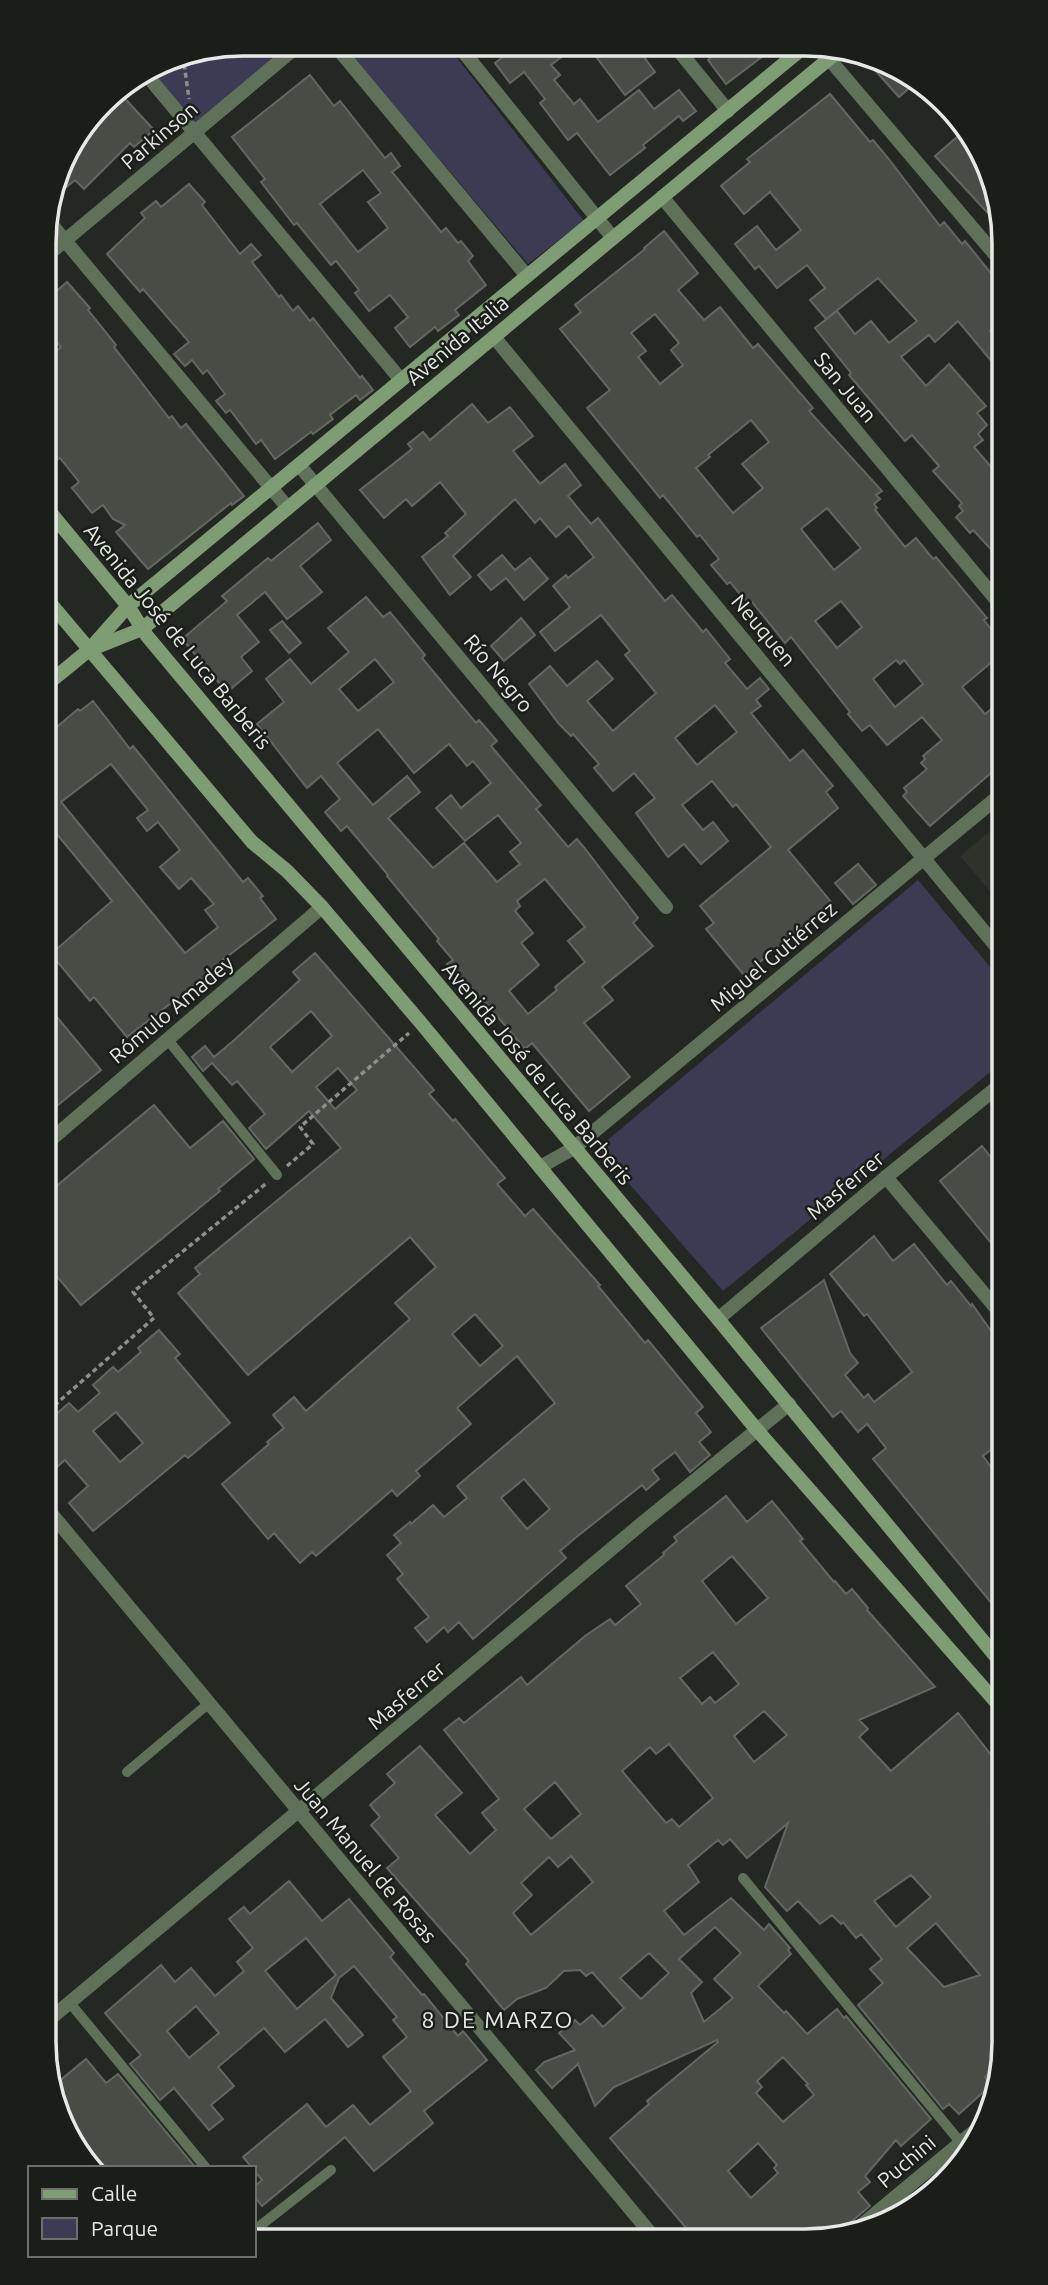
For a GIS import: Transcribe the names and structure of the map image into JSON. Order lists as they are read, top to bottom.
{
  "streets": {
    "main road": ["Avenida Italia", "Avenida José de Luca Barberis"],
    "street": [
      "Parkinson",
      "San Juan",
      "Neuquen",
      "Río Negro",
      "Miguel Gutiérrez",
      "Rómulo Amadey",
      "Masferrer",
      "Juan Manuel de Rosas",
      "Puchini"
    ]
  },
  "crossings": [
    ["Avenida Italia", "San Juan"],
    ["Avenida Italia", "Neuquen"],
    ["Avenida Italia", "Avenida José de Luca Barberis"],
    ["Avenida Italia", "Río Negro"],
    ["Neuquen", "Miguel Gutiérrez"],
    ["Avenida José de Luca Barberis", "Miguel Gutiérrez"],
    ["Avenida José de Luca Barberis", "Masferrer"],
    ["Masferrer", "Juan Manuel de Rosas"]
  ],
  "districts": ["8 DE MARZO"],
  "legend": ["Calle", "Parque"]
}
